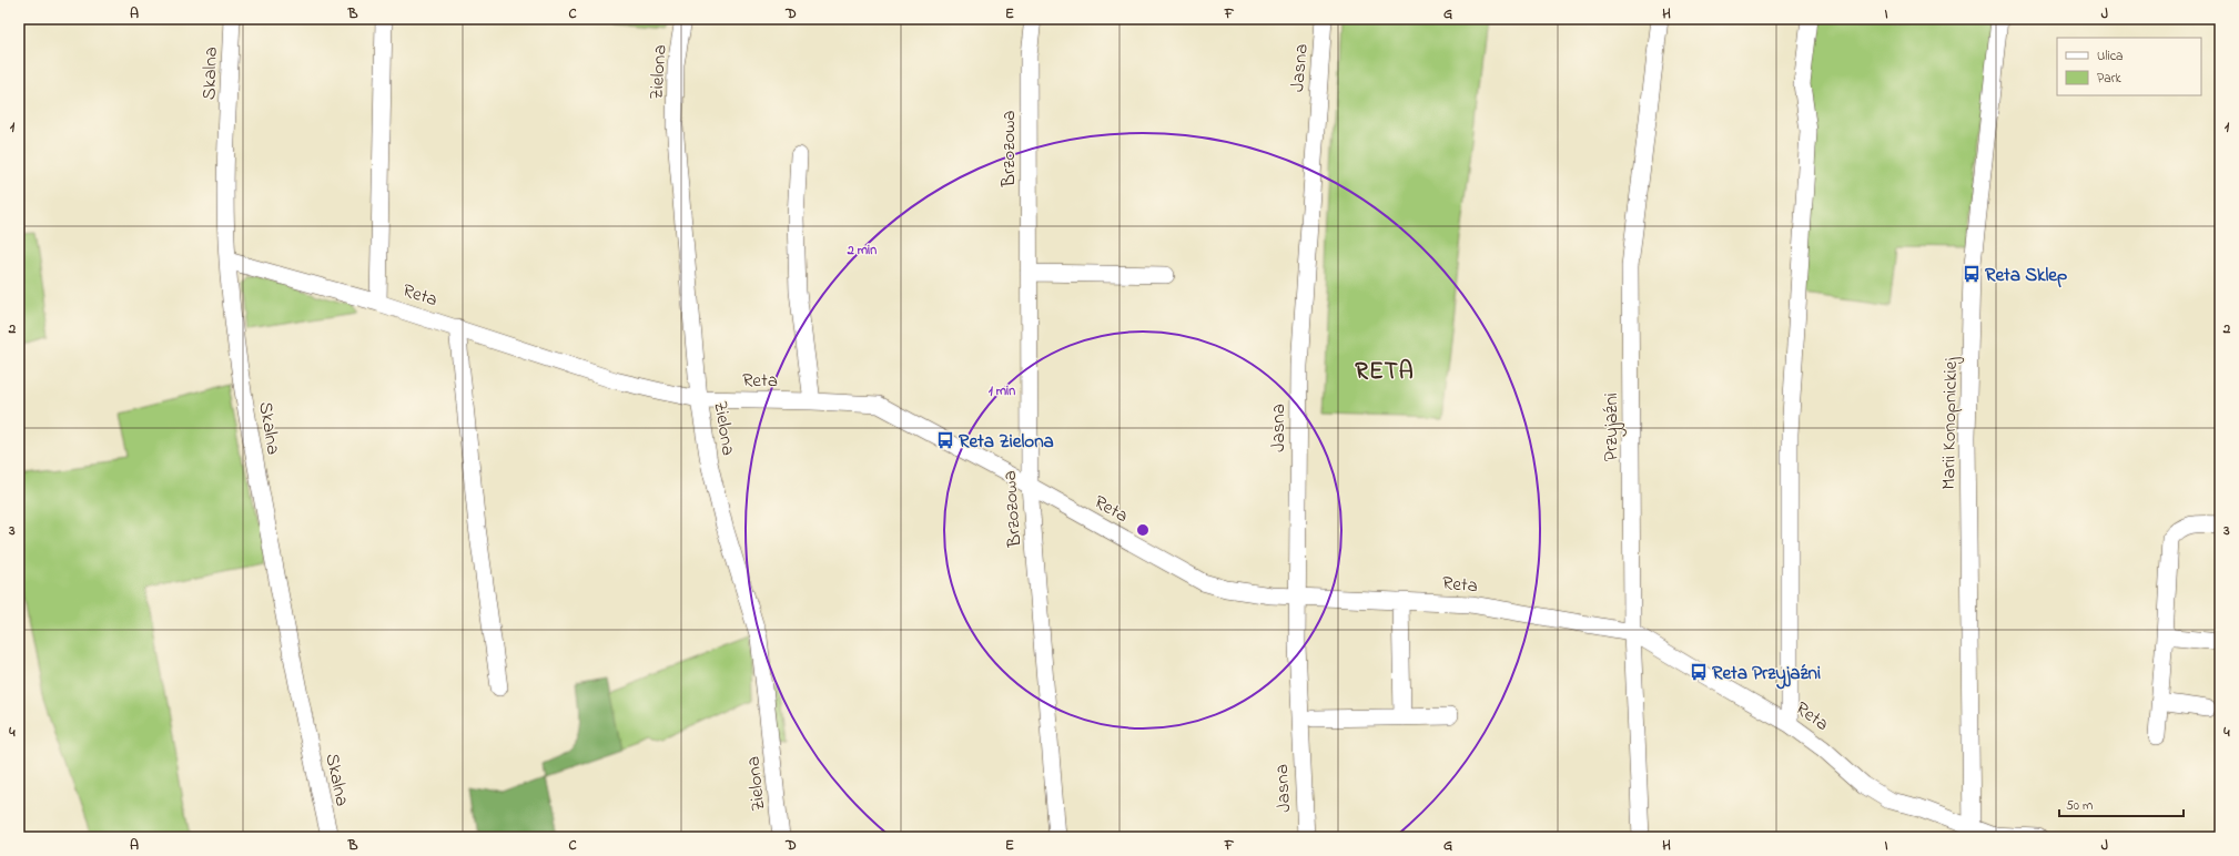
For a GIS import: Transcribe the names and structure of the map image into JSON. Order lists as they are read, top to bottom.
{
  "streets": {
    "street": [
      "Jasna",
      "Zielona",
      "Skalna",
      "Brzozowa",
      "Reta",
      "Marii Konopnickiej",
      "Przyjaźni"
    ]
  },
  "crossings": [
    ["Jasna", "Reta"],
    ["Zielona", "Reta"],
    ["Skalna", "Reta"],
    ["Brzozowa", "Reta"],
    ["Reta", "Marii Konopnickiej"],
    ["Reta", "Przyjaźni"]
  ],
  "districts": ["RETA"],
  "places": {
    "bus stop": ["Reta Sklep", "Reta Zielona", "Reta Przyjaźni"]
  },
  "legend": ["Ulica", "Park"],
  "scale_bar": "50 m",
  "grid": {
    "columns": [
      "A",
      "B",
      "C",
      "D",
      "E",
      "F",
      "G",
      "H",
      "I",
      "J"
    ],
    "rows": [
      "1",
      "2",
      "3",
      "4"
    ]
  },
  "rings": ["2 min", "1 min"]
}
